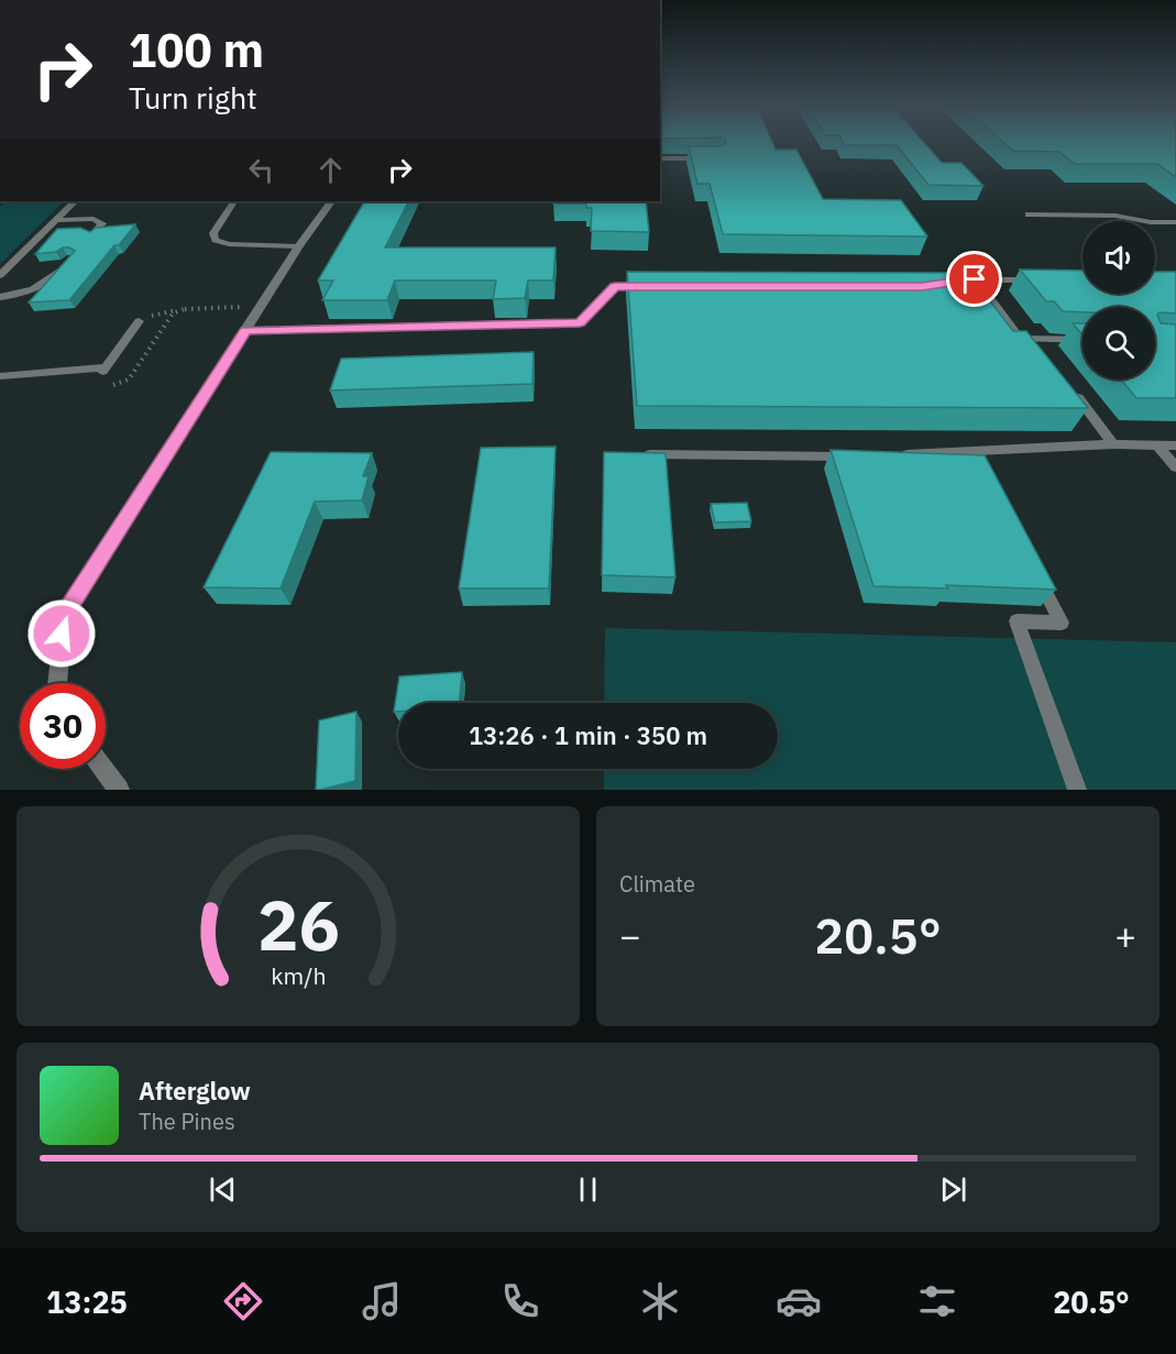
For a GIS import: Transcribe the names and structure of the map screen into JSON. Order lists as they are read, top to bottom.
{
  "page": {
    "turn": ["100 m", "Turn right"],
    "limit": "30",
    "trip": "13:26 · 1 min · 350 m",
    "tile": "Climate",
    "heat": ["−", "20.5°", "+"],
    "song": ["Afterglow", "The Pines"],
    "tabs": ["13:25", "20.5°"],
    "gauge": ["26", "km/h"]
  }
}
